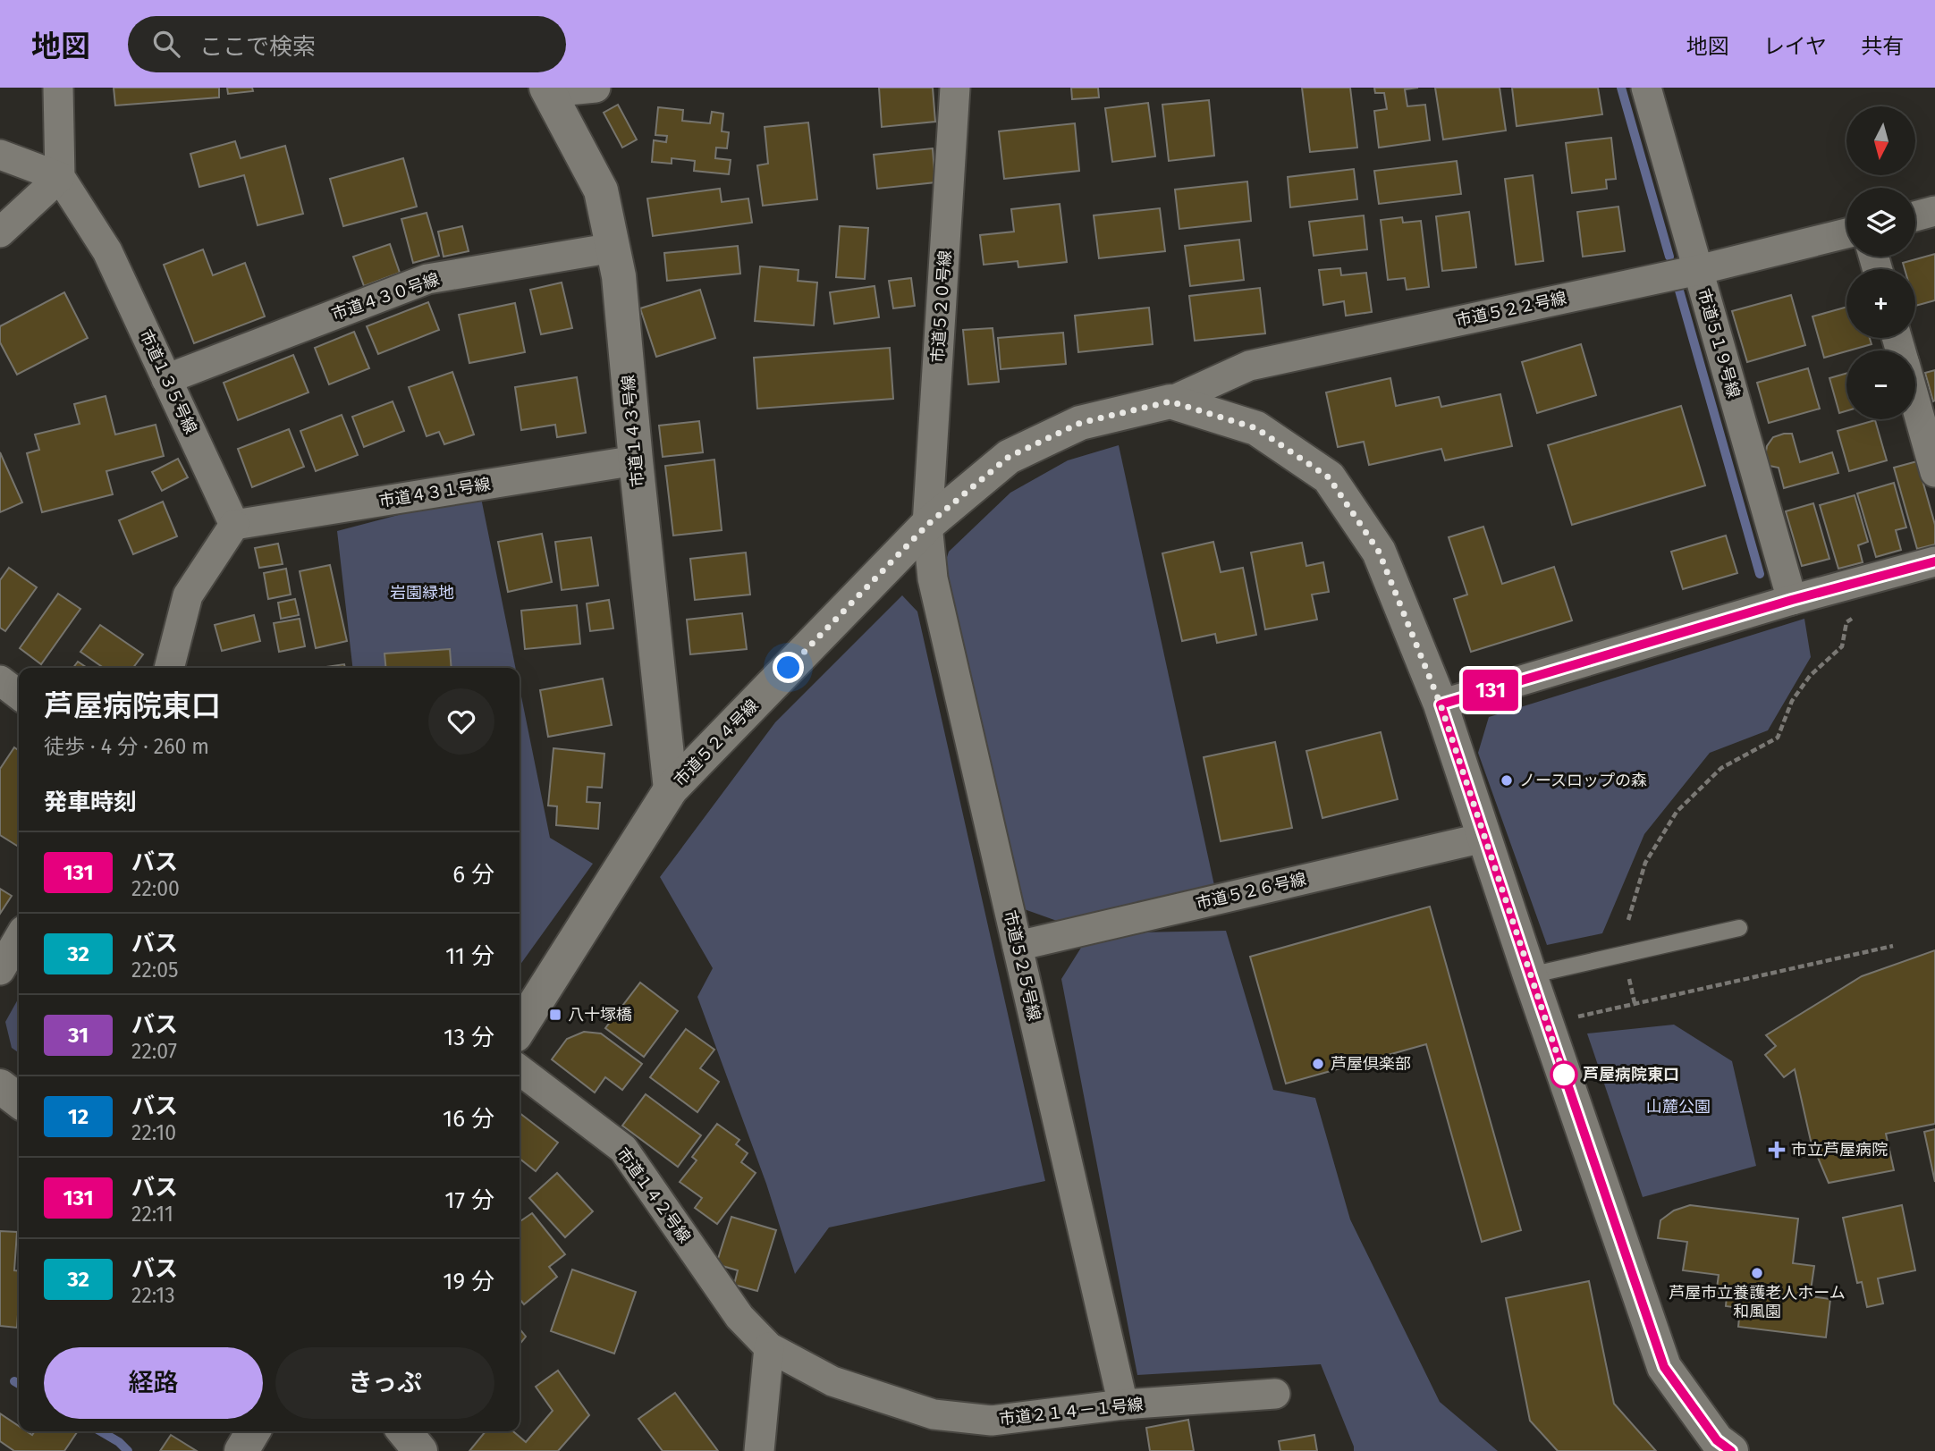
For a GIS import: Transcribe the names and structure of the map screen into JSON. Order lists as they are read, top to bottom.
{
  "streets": {
    "street": [
      "市道４３０号線",
      "市道５２０号線",
      "市道５２２号線",
      "市道５１９号線",
      "市道１３５号線",
      "市道１４３号線",
      "市道４３１号線",
      "市道５２４号線",
      "市道５２６号線",
      "市道５２５号線",
      "市道１４２号線",
      "市道２１４－１号線"
    ]
  },
  "crossings": [
    ["市道４３０号線", "市道１３５号線"],
    ["市道４３０号線", "市道１４３号線"],
    ["市道５２０号線", "市道５２４号線"],
    ["市道５２０号線", "市道５２５号線"],
    ["市道５２２号線", "市道５１９号線"],
    ["市道５２２号線", "市道５２４号線"],
    ["市道１３５号線", "市道４３１号線"],
    ["市道１４３号線", "市道４３１号線"],
    ["市道１４３号線", "市道５２４号線"],
    ["市道５２４号線", "市道５２５号線"],
    ["市道５２６号線", "市道５２５号線"],
    ["市道５２５号線", "市道２１４－１号線"],
    ["市道１４２号線", "市道２１４－１号線"]
  ],
  "parks": ["岩園緑地", "山麓公園"],
  "places": {
    "other": [
      "ノースロップの森",
      "芦屋倶楽部",
      "芦屋病院東口",
      "芦屋市立養護老人ホーム 和風園"
    ],
    "transit": ["八十塚橋"],
    "health": ["市立芦屋病院"]
  },
  "lines": ["bus line 131"],
  "north": "bottom",
  "page": {
    "header": "地図",
    "search": "ここで検索",
    "nav": ["地図", "レイヤ", "共有"],
    "on_map": "131",
    "map_buttons": ["+", "−"],
    "heading": [
      ["芦屋病院東口", "徒歩 · 4 分 · 260 m"],
      "発車時刻"
    ],
    "list": [
      {
        "mark": "131",
        "name": "バス",
        "note": "22:00",
        "value": "6 分"
      },
      {
        "mark": "32",
        "name": "バス",
        "note": "22:05",
        "value": "11 分"
      },
      {
        "mark": "31",
        "name": "バス",
        "note": "22:07",
        "value": "13 分"
      },
      {
        "mark": "12",
        "name": "バス",
        "note": "22:10",
        "value": "16 分"
      },
      {
        "mark": "131",
        "name": "バス",
        "note": "22:11",
        "value": "17 分"
      },
      {
        "mark": "32",
        "name": "バス",
        "note": "22:13",
        "value": "19 分"
      }
    ],
    "buttons": ["経路", "きっぷ"]
  }
}
